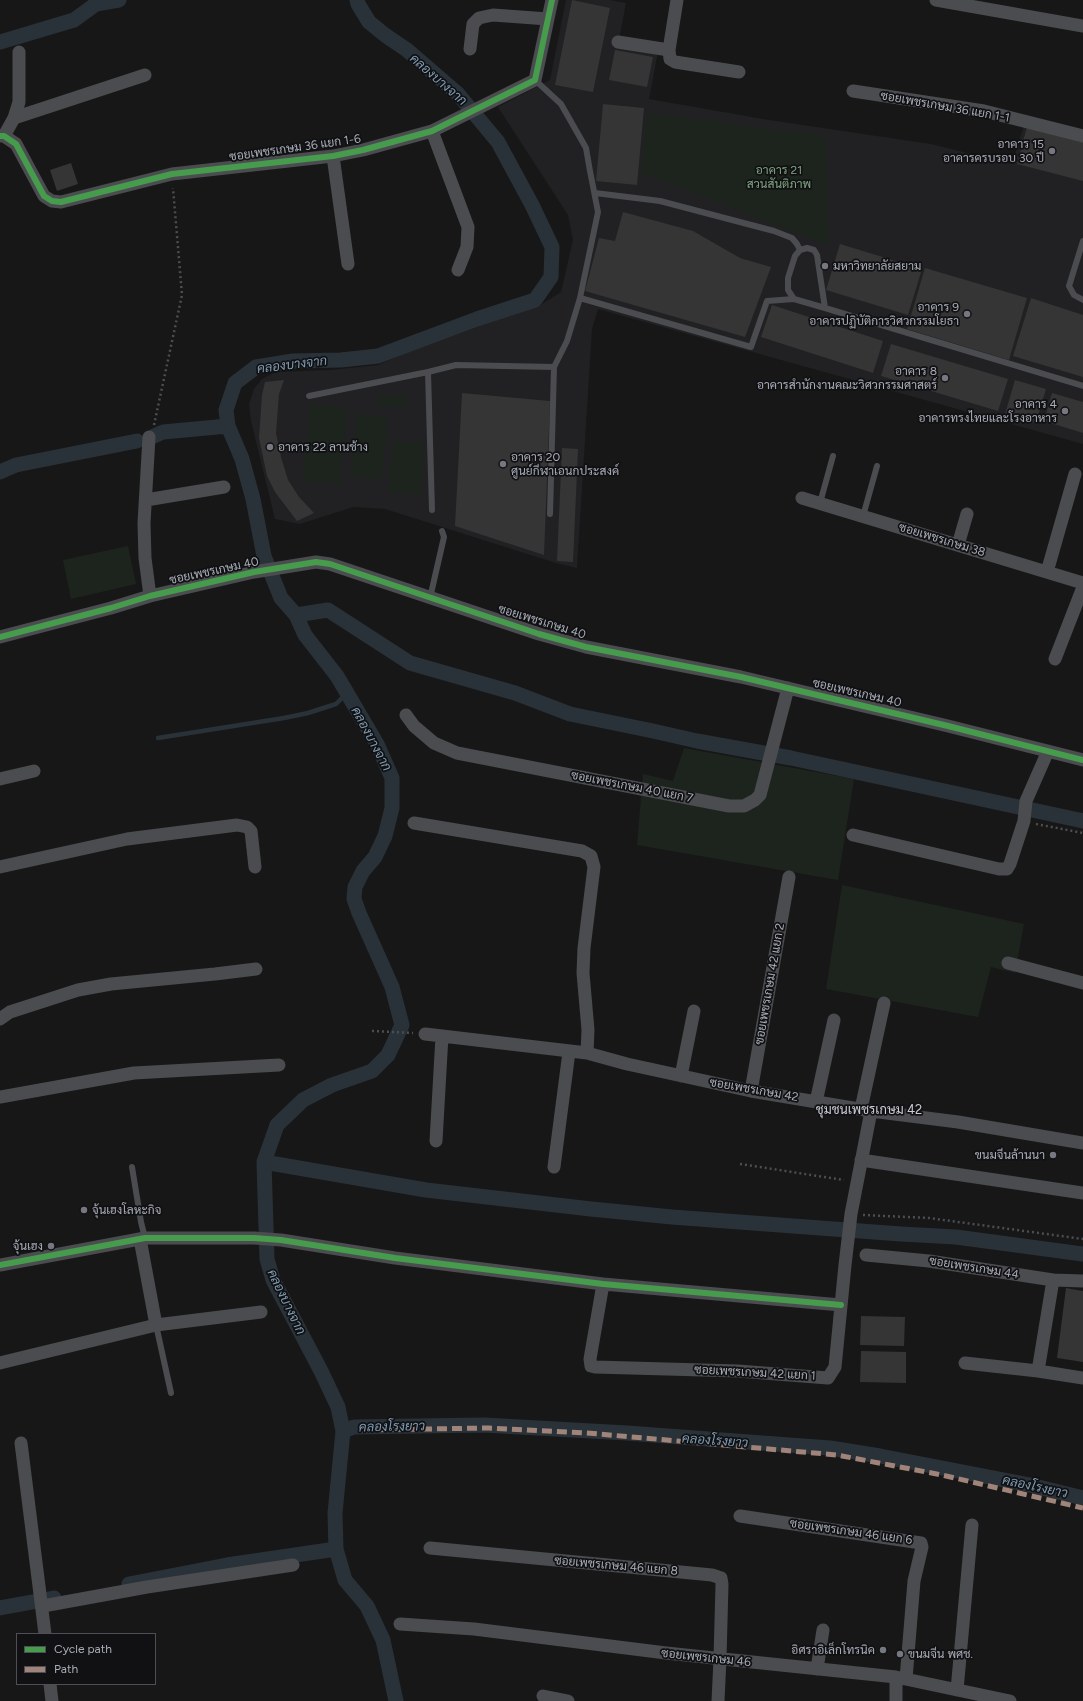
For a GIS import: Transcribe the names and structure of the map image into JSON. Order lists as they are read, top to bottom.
{
  "streets": {
    "street": [
      "ซอยเพชรเกษม 36 แยก 1-1",
      "ซอยเพชรเกษม 36 แยก 1-6",
      "ซอยเพชรเกษม 38",
      "ซอยเพชรเกษม 40",
      "ซอยเพชรเกษม 40 แยก 7",
      "ซอยเพชรเกษม 42 แยก 2",
      "ซอยเพชรเกษม 42",
      "ซอยเพชรเกษม 44",
      "ซอยเพชรเกษม 42 แยก 1",
      "ซอยเพชรเกษม 46 แยก 6",
      "ซอยเพชรเกษม 46 แยก 8",
      "ซอยเพชรเกษม 46"
    ]
  },
  "crossings": [
    ["ซอยเพชรเกษม 40", "ซอยเพชรเกษม 40 แยก 7"],
    ["ซอยเพชรเกษม 42 แยก 2", "ซอยเพชรเกษม 42"],
    ["ซอยเพชรเกษม 42", "ซอยเพชรเกษม 42 แยก 1"],
    ["ซอยเพชรเกษม 46 แยก 6", "ซอยเพชรเกษม 46"],
    ["ซอยเพชรเกษม 46 แยก 8", "ซอยเพชรเกษม 46"]
  ],
  "districts": ["ชุมชนเพชรเกษม 42"],
  "water": ["คลองบางจาก", "คลองโรงยาว"],
  "parks": ["อาคาร 21 สวนสันติภาพ"],
  "places": [
    "อาคาร 15 อาคารครบรอบ 30 ปี",
    "มหาวิทยาลัยสยาม",
    "อาคาร 9 อาคารปฏิบัติการวิศวกรรมโยธา",
    "อาคาร 8 อาคารสำนักงานคณะวิศวกรรมศาสตร์",
    "อาคาร 4 อาคารทรงไทยและโรงอาหาร",
    "อาคาร 22 ลานช้าง",
    "อาคาร 20 ศูนย์กีฬาเอนกประสงค์",
    "ขนมจีนล้านนา",
    "จุ้นเฮงโลหะกิจ",
    "จุ้นเฮง",
    "อิศราอิเล็กโทรนิค",
    "ขนมจีน พศช."
  ],
  "legend": ["Cycle path", "Path"]
}
